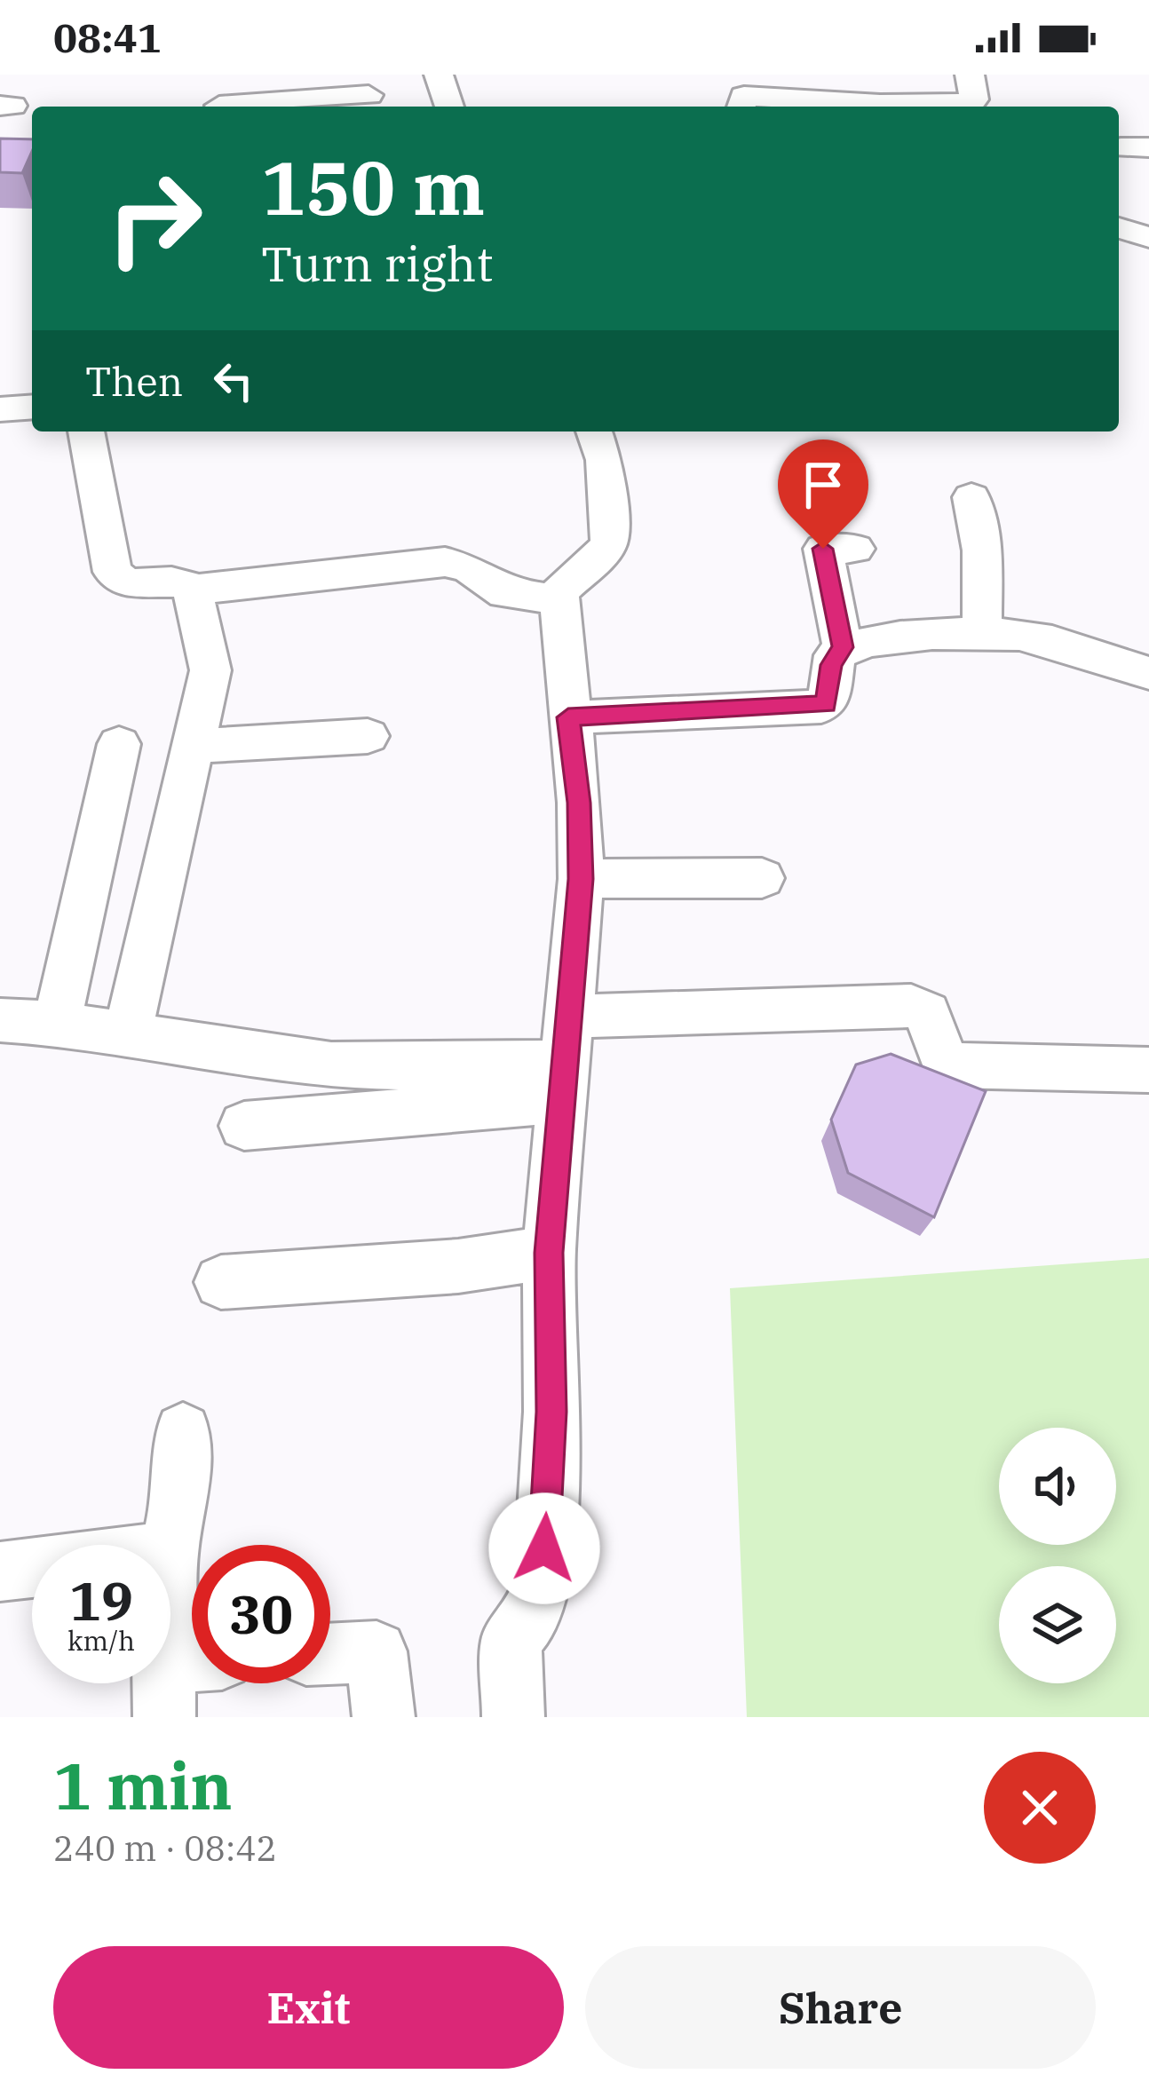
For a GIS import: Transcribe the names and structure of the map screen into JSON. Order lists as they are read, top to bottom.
{
  "page": {
    "status": "08:41",
    "turn": ["150 m", "Turn right"],
    "then": "Then",
    "speed": "19 km/h",
    "limit": "30",
    "heading": ["1 min", "240 m · 08:42"],
    "buttons": ["Exit", "Share"]
  }
}
